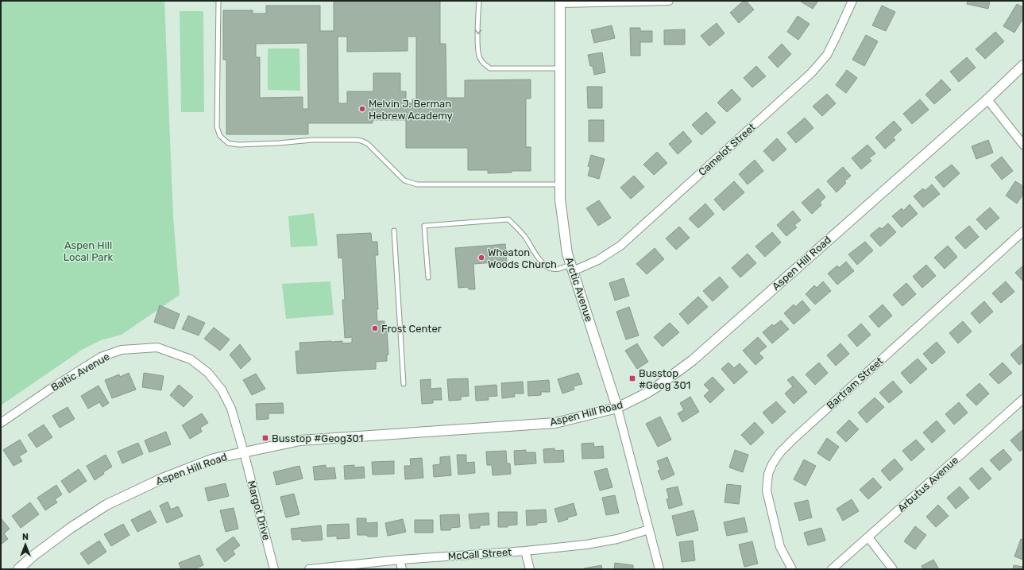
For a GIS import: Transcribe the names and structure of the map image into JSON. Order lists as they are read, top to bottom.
{
  "streets": {
    "street": [
      "Camelot Street",
      "Aspen Hill Road",
      "Arctic Avenue",
      "Baltic Avenue",
      "Bartram Street",
      "Arbutus Avenue",
      "Margot Drive",
      "McCall Street"
    ]
  },
  "crossings": [
    ["Camelot Street", "Arctic Avenue"],
    ["Aspen Hill Road", "Arctic Avenue"],
    ["Aspen Hill Road", "Baltic Avenue"],
    ["Aspen Hill Road", "Margot Drive"],
    ["Arctic Avenue", "McCall Street"],
    ["Baltic Avenue", "Margot Drive"]
  ],
  "parks": ["Aspen Hill Local Park"],
  "places": {
    "other": ["Melvin J. Berman Hebrew Academy", "Wheaton Woods Church", "Frost Center"],
    "transit": ["Busstop #Geog 301", "Busstop #Geog301"]
  },
  "north": "top"
}
